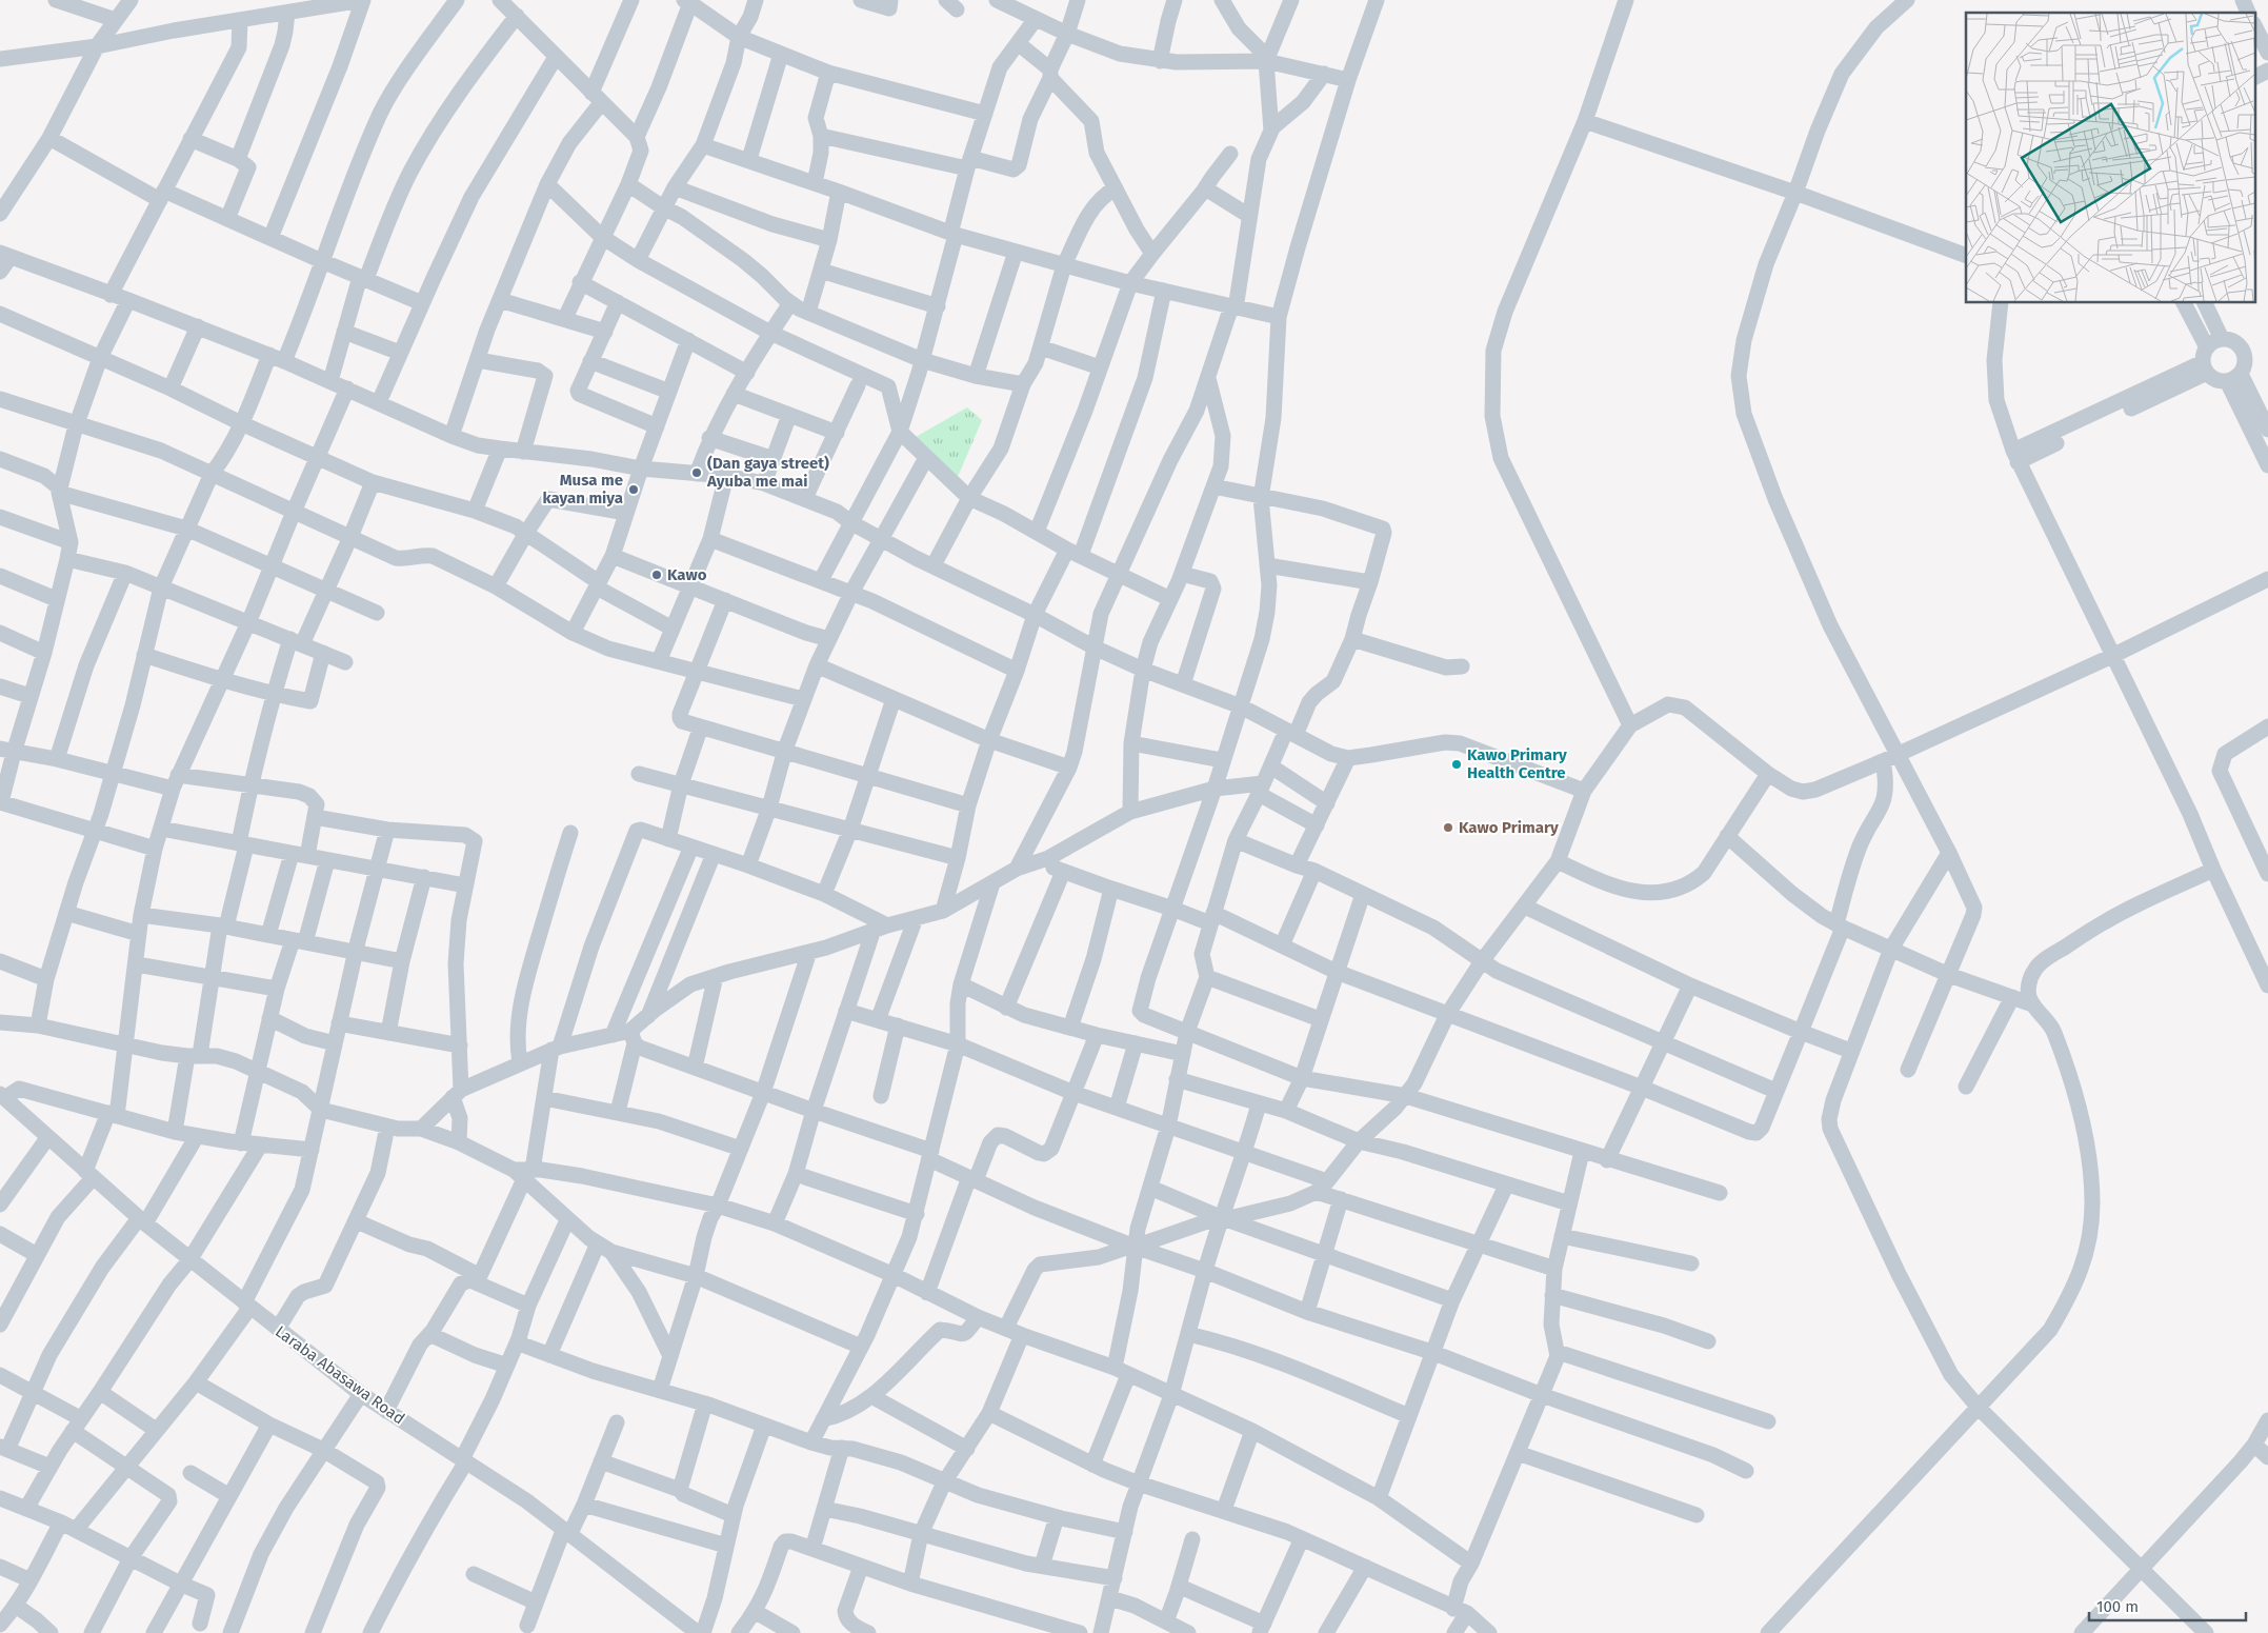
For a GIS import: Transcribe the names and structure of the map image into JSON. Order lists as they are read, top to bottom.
{
  "streets": {
    "street": ["Laraba Abasawa Road"]
  },
  "places": [
    "(Dan gaya street) Ayuba me mai",
    "Musa me kayan miya",
    "Kawo",
    "Kawo Primary Health Centre",
    "Kawo Primary"
  ],
  "scale_bar": "100 m"
}
